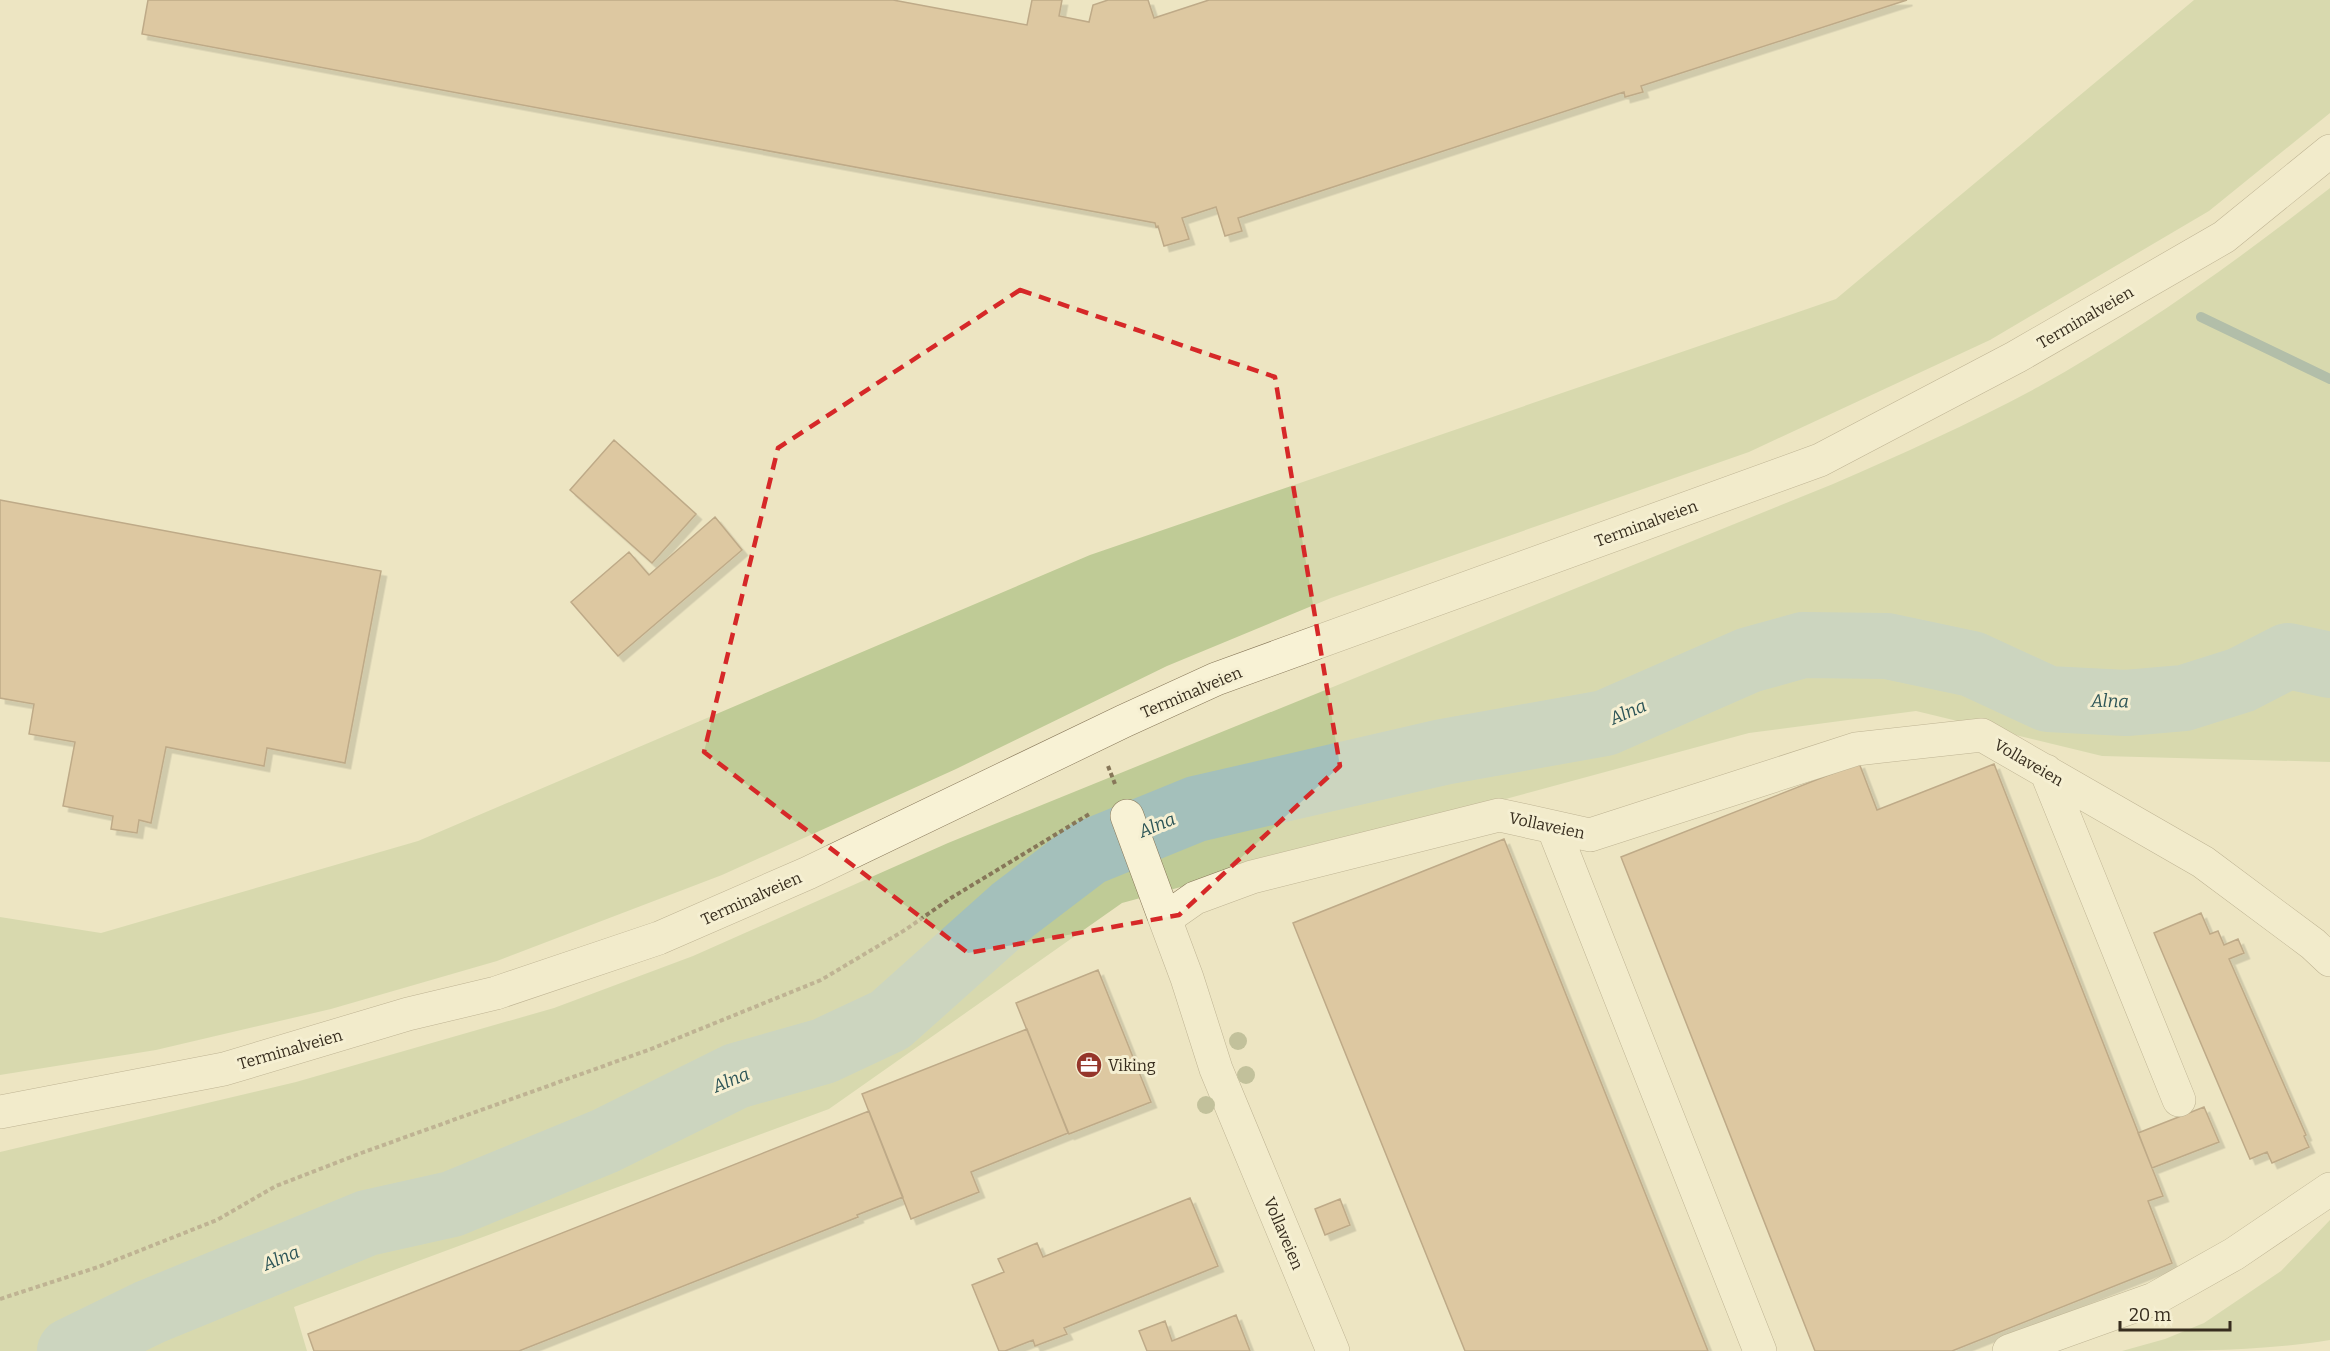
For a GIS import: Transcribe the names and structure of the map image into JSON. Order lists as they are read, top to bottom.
{
  "streets": {
    "street": ["Terminalveien", "Vollaveien"]
  },
  "water": ["Alna"],
  "places": {
    "office": ["Viking"]
  },
  "scale_bar": "20 m"
}
